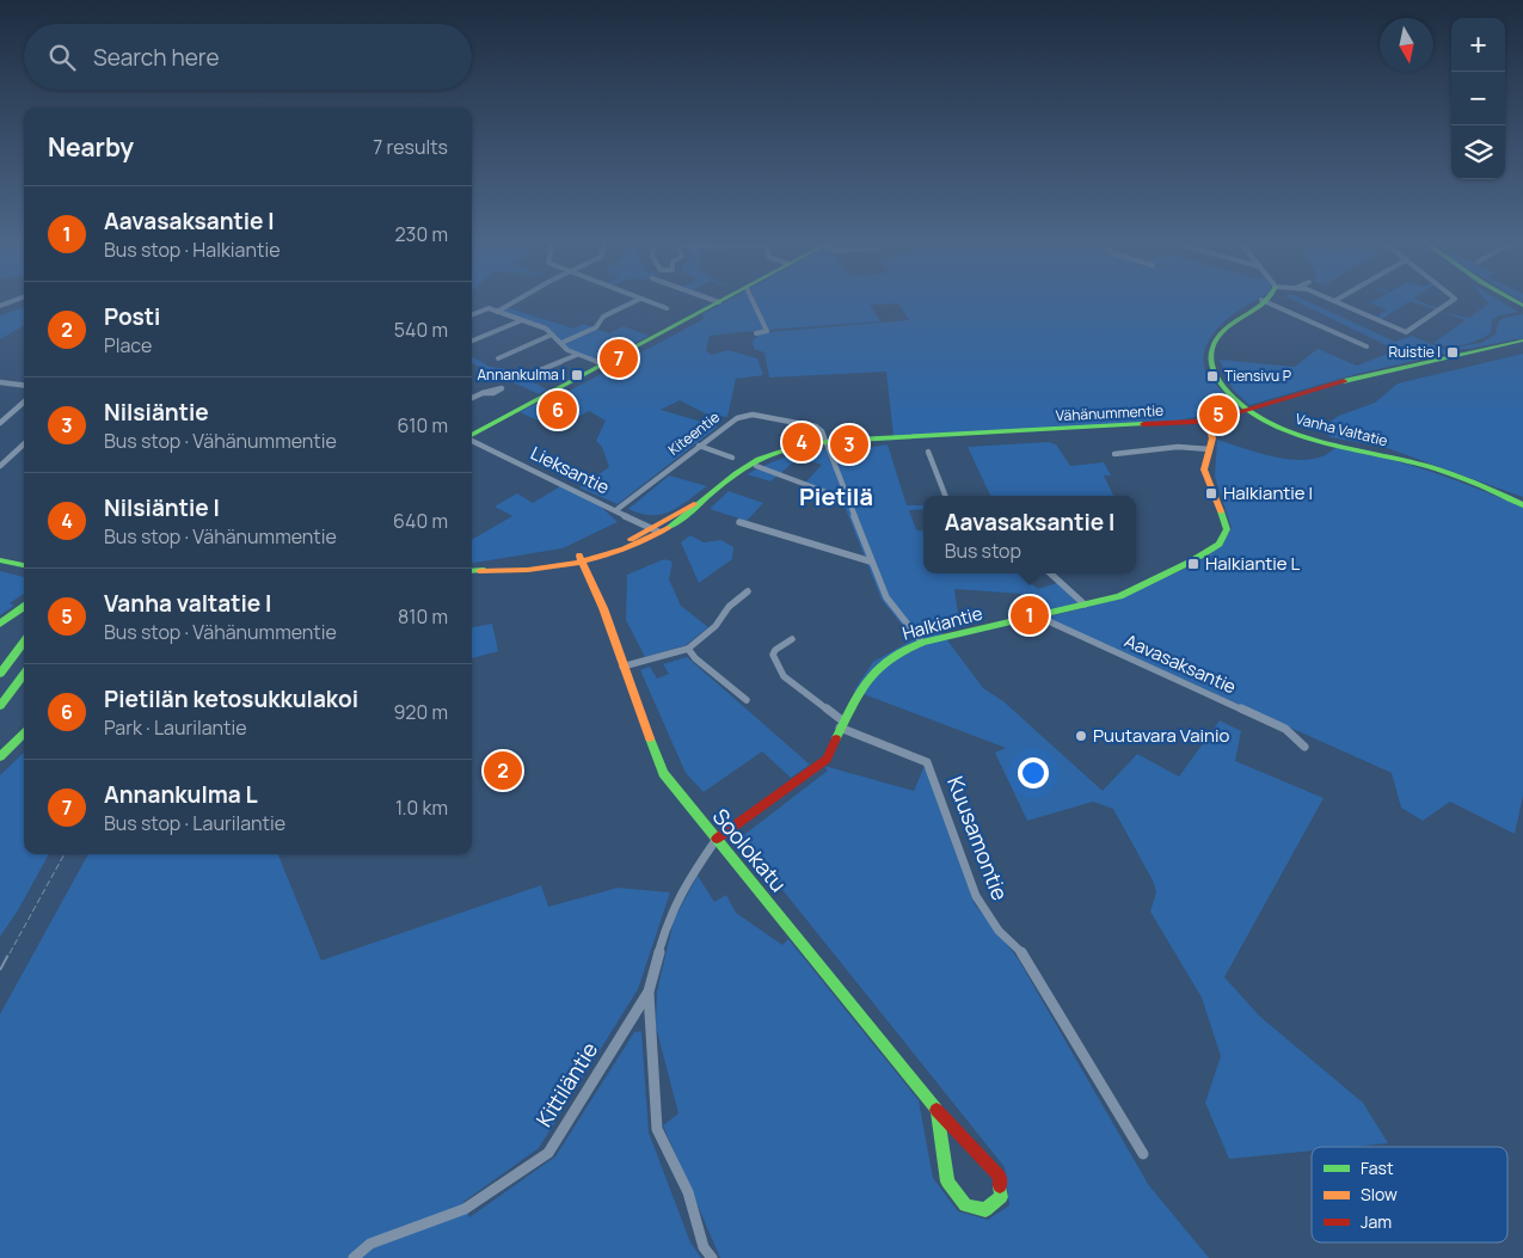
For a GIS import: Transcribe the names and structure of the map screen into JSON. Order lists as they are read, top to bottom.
{
  "streets": {
    "main road": [
      "Vähänummentie",
      "Vanha Valtatie",
      "Halkiantie",
      "Soolokatu"
    ],
    "street": [
      "Kiteentie",
      "Lieksantie",
      "Aavasaksantie",
      "Kuusamontie",
      "Kittiläntie"
    ]
  },
  "crossings": [
    ["Vähänummentie", "Vanha Valtatie"],
    ["Vähänummentie", "Kiteentie"],
    ["Vähänummentie", "Lieksantie"],
    ["Vähänummentie", "Halkiantie"],
    ["Vähänummentie", "Soolokatu"],
    ["Kiteentie", "Lieksantie"],
    ["Halkiantie", "Aavasaksantie"],
    ["Halkiantie", "Kuusamontie"],
    ["Halkiantie", "Soolokatu"],
    ["Halkiantie", "Kittiläntie"],
    ["Soolokatu", "Kittiläntie"]
  ],
  "districts": ["Pietilä"],
  "places": {
    "transit": [
      "Ruistie I",
      "Annankulma I",
      "Tiensivu P",
      "Halkiantie I",
      "Halkiantie L"
    ],
    "other": ["Puutavara Vainio"]
  },
  "legend": ["Fast", "Slow", "Jam"],
  "north": "bottom",
  "page": {
    "map_buttons": ["+", "−"],
    "search": "Search here",
    "heading": ["Nearby", "7 results"],
    "list": [
      {
        "mark": "1",
        "name": "Aavasaksantie I",
        "note": "Bus stop · Halkiantie",
        "value": "230 m"
      },
      {
        "mark": "2",
        "name": "Posti",
        "note": "Place",
        "value": "540 m"
      },
      {
        "mark": "3",
        "name": "Nilsiäntie",
        "note": "Bus stop · Vähänummentie",
        "value": "610 m"
      },
      {
        "mark": "4",
        "name": "Nilsiäntie I",
        "note": "Bus stop · Vähänummentie",
        "value": "640 m"
      },
      {
        "mark": "5",
        "name": "Vanha valtatie I",
        "note": "Bus stop · Vähänummentie",
        "value": "810 m"
      },
      {
        "mark": "6",
        "name": "Pietilän ketosukkulakoi",
        "note": "Park · Laurilantie",
        "value": "920 m"
      },
      {
        "mark": "7",
        "name": "Annankulma L",
        "note": "Bus stop · Laurilantie",
        "value": "1.0 km"
      }
    ],
    "pins": [
      "7",
      "6",
      "5",
      "4",
      "3",
      "1",
      "2"
    ],
    "popup": ["Aavasaksantie I", "Bus stop"]
  }
}
